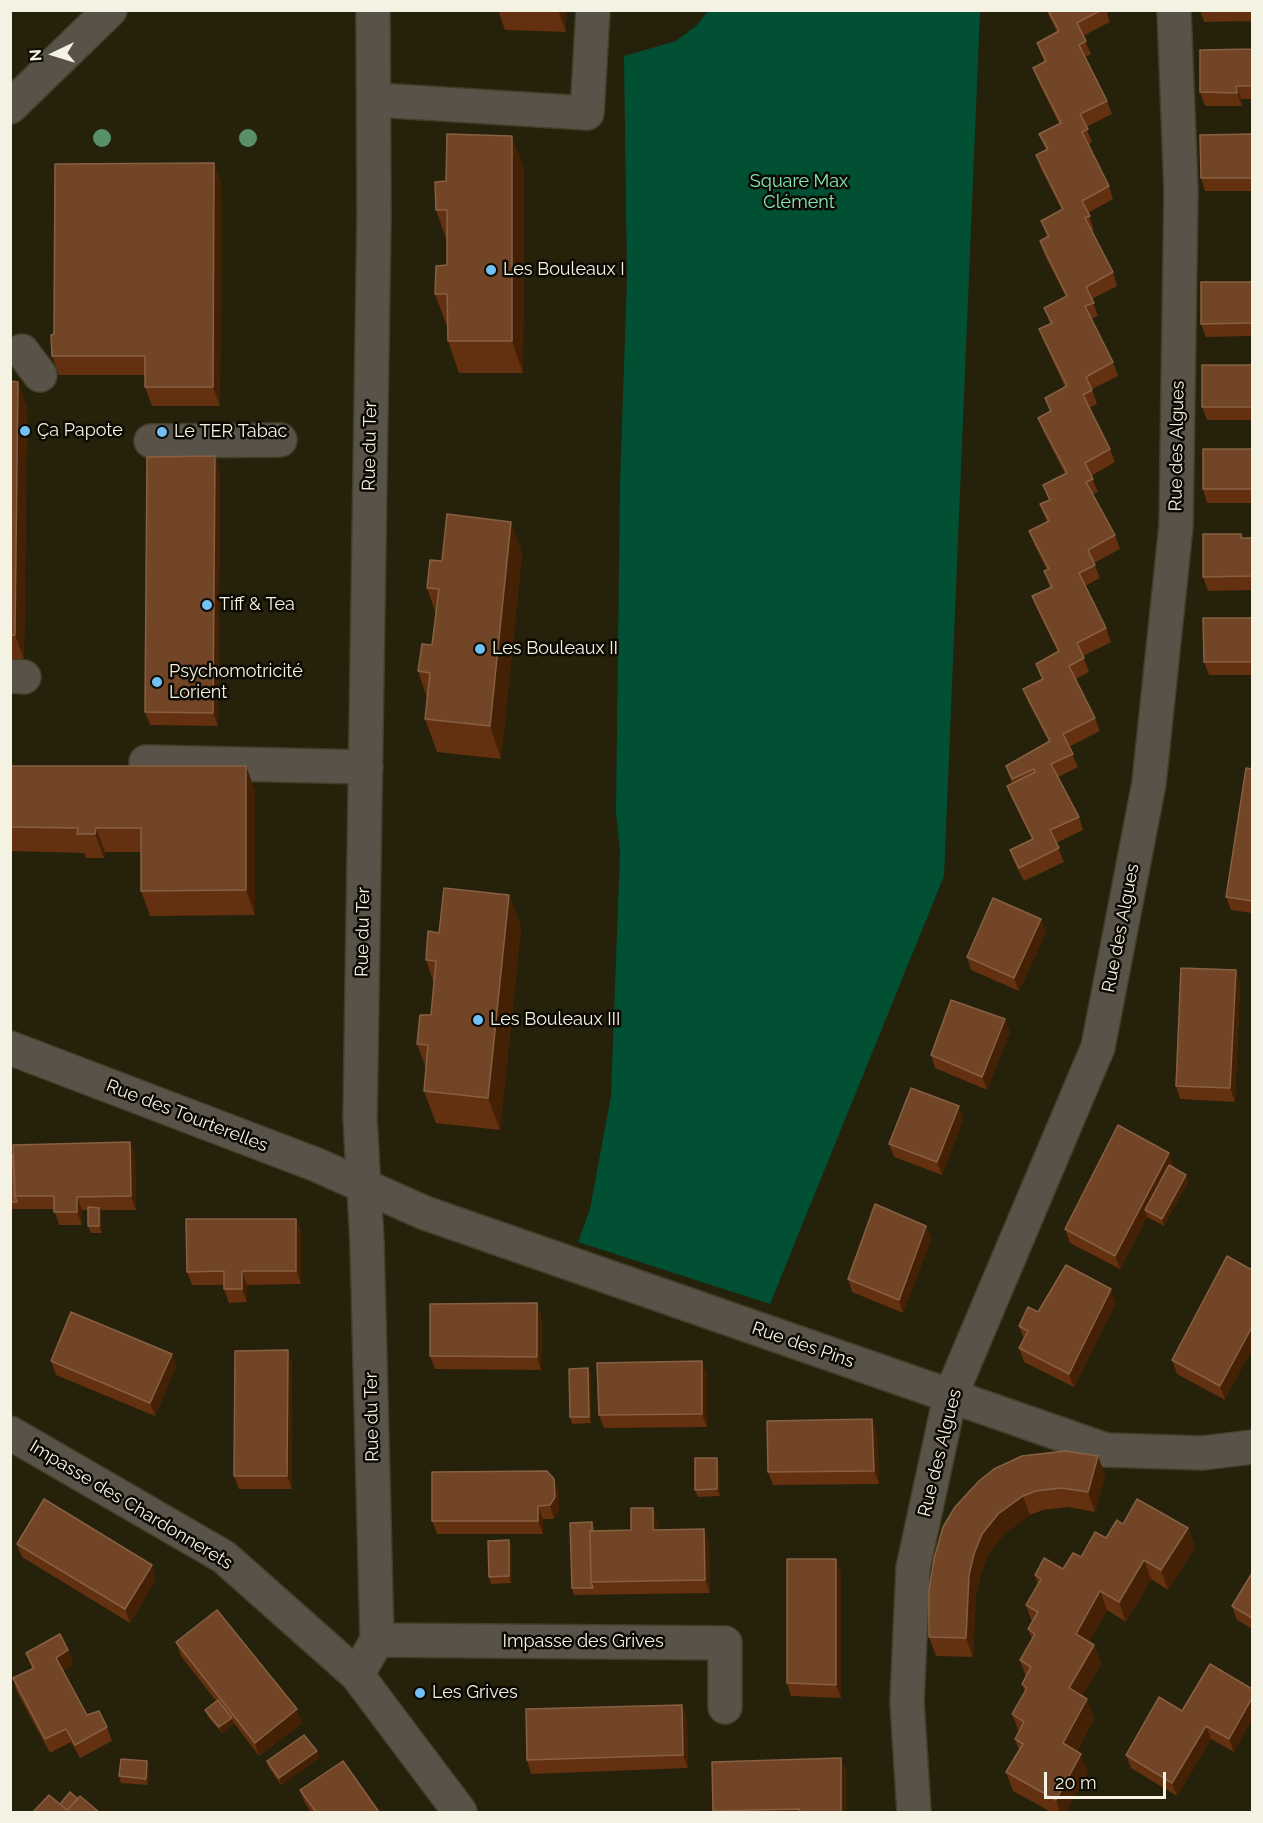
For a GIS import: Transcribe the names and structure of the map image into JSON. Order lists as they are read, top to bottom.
{
  "streets": {
    "street": [
      "Rue du Ter",
      "Rue des Algues",
      "Rue des Tourterelles",
      "Rue des Pins",
      "Impasse des Chardonnerets",
      "Impasse des Grives"
    ]
  },
  "crossings": [
    ["Rue du Ter", "Rue des Tourterelles"],
    ["Rue du Ter", "Rue des Pins"],
    ["Rue du Ter", "Impasse des Grives"],
    ["Rue des Algues", "Rue des Pins"],
    ["Rue des Tourterelles", "Rue des Pins"]
  ],
  "parks": ["Square Max Clément"],
  "places": [
    "Les Bouleaux I",
    "Ça Papote",
    "Le TER Tabac",
    "Tiff & Tea",
    "Les Bouleaux II",
    "Psychomotricité Lorient",
    "Les Bouleaux III",
    "Les Grives"
  ],
  "scale_bar": "20 m",
  "north": "left"
}
